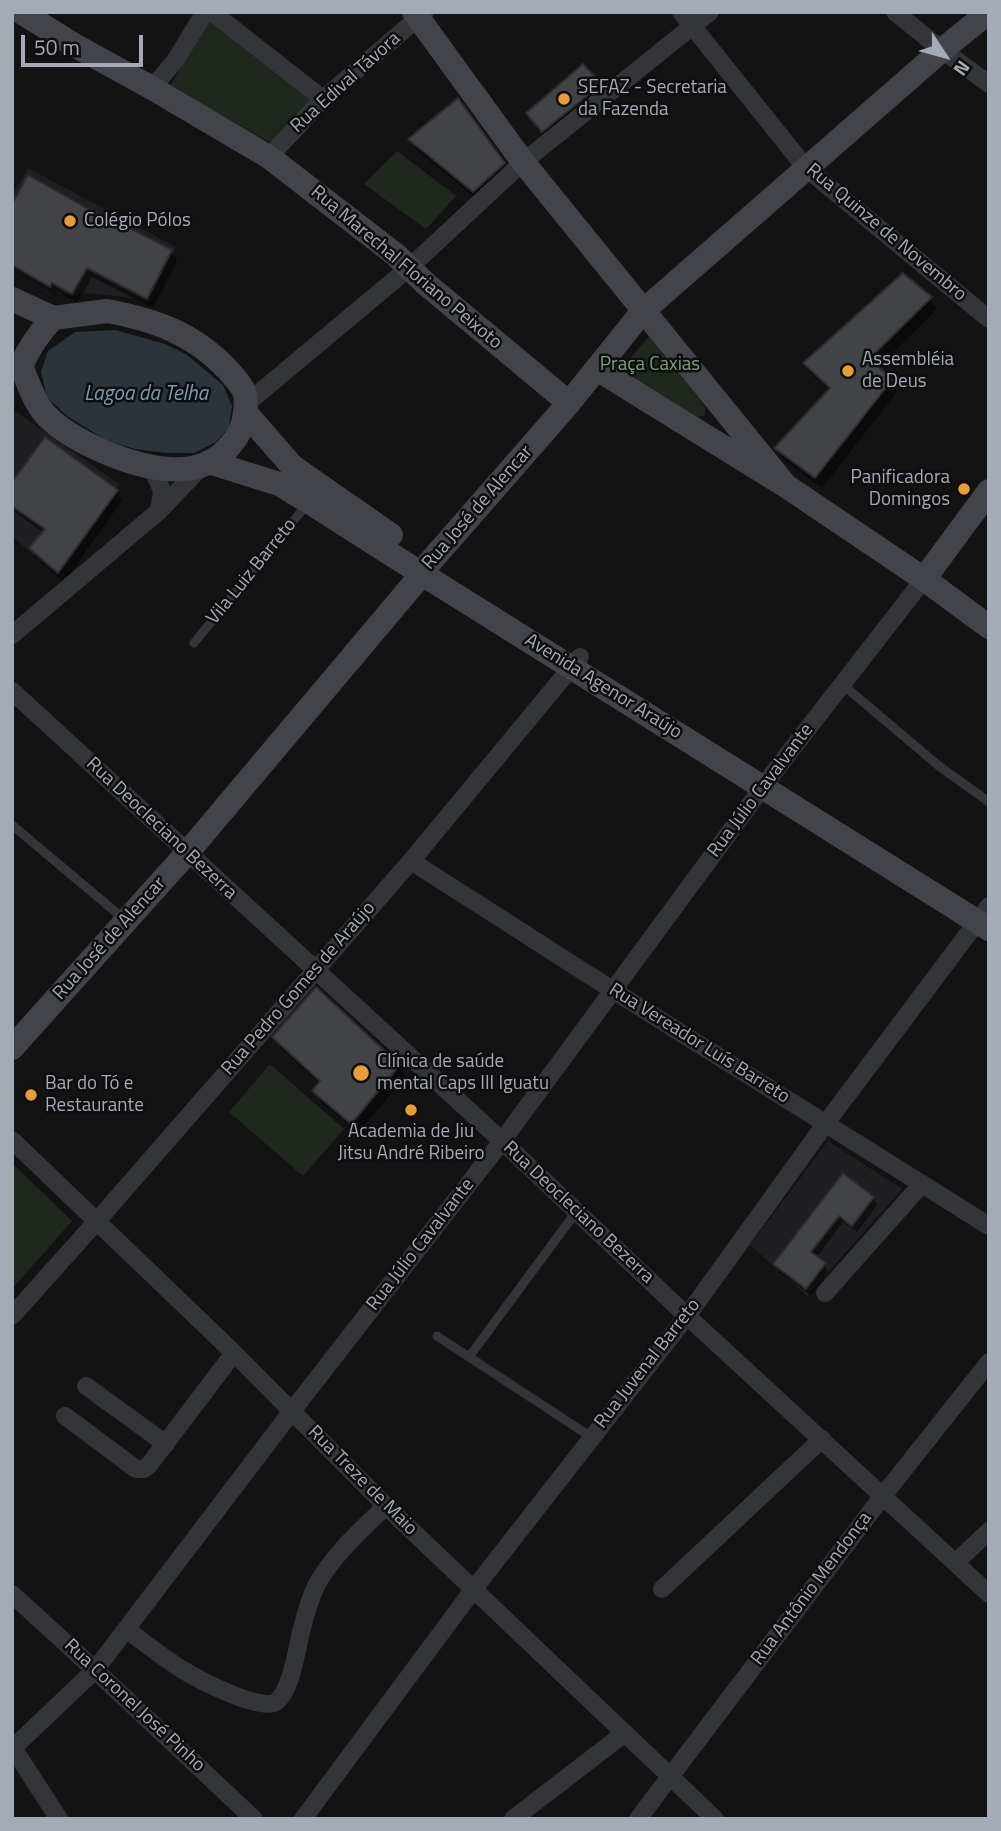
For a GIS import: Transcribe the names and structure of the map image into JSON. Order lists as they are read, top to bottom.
{
  "streets": {
    "main road": [
      "Rua Marechal Floriano Peixoto",
      "Rua José de Alencar",
      "Avenida Agenor Araújo",
      "Rua Júlio Cavalvante"
    ],
    "street": [
      "Rua Edival Távora",
      "Rua Quinze de Novembro",
      "Rua Deocleciano Bezerra",
      "Rua Pedro Gomes de Araújo",
      "Rua Vereador Luís Barreto",
      "Rua Juvenal Barreto",
      "Rua Treze de Maio",
      "Rua Antônio Mendonça",
      "Rua Coronel José Pinho"
    ],
    "lane": ["Vila Luiz Barreto"]
  },
  "crossings": [
    ["Rua Edival Távora", "Rua Marechal Floriano Peixoto"],
    ["Rua Quinze de Novembro", "Rua José de Alencar"],
    ["Rua Marechal Floriano Peixoto", "Rua José de Alencar"],
    ["Rua José de Alencar", "Avenida Agenor Araújo"],
    ["Rua José de Alencar", "Rua Deocleciano Bezerra"],
    ["Vila Luiz Barreto", "Avenida Agenor Araújo"],
    ["Avenida Agenor Araújo", "Rua Júlio Cavalvante"],
    ["Avenida Agenor Araújo", "Rua Pedro Gomes de Araújo"],
    ["Avenida Agenor Araújo", "Rua Juvenal Barreto"],
    ["Rua Júlio Cavalvante", "Rua Deocleciano Bezerra"],
    ["Rua Júlio Cavalvante", "Rua Vereador Luís Barreto"],
    ["Rua Júlio Cavalvante", "Rua Treze de Maio"],
    ["Rua Júlio Cavalvante", "Rua Coronel José Pinho"],
    ["Rua Deocleciano Bezerra", "Rua Pedro Gomes de Araújo"],
    ["Rua Deocleciano Bezerra", "Rua Juvenal Barreto"],
    ["Rua Deocleciano Bezerra", "Rua Antônio Mendonça"],
    ["Rua Pedro Gomes de Araújo", "Rua Vereador Luís Barreto"],
    ["Rua Pedro Gomes de Araújo", "Rua Treze de Maio"],
    ["Rua Vereador Luís Barreto", "Rua Juvenal Barreto"],
    ["Rua Juvenal Barreto", "Rua Treze de Maio"],
    ["Rua Treze de Maio", "Rua Antônio Mendonça"]
  ],
  "water": ["Lagoa da Telha"],
  "parks": ["Praça Caxias"],
  "places": [
    "SEFAZ - Secretaria da Fazenda",
    "Colégio Pólos",
    "Assembléia de Deus",
    "Panificadora Domingos",
    "Clínica de saúde mental Caps III Iguatu",
    "Bar do Tó e Restaurante",
    "Academia de Jiu Jitsu André Ribeiro"
  ],
  "scale_bar": "50 m",
  "north": "bottom right"
}
